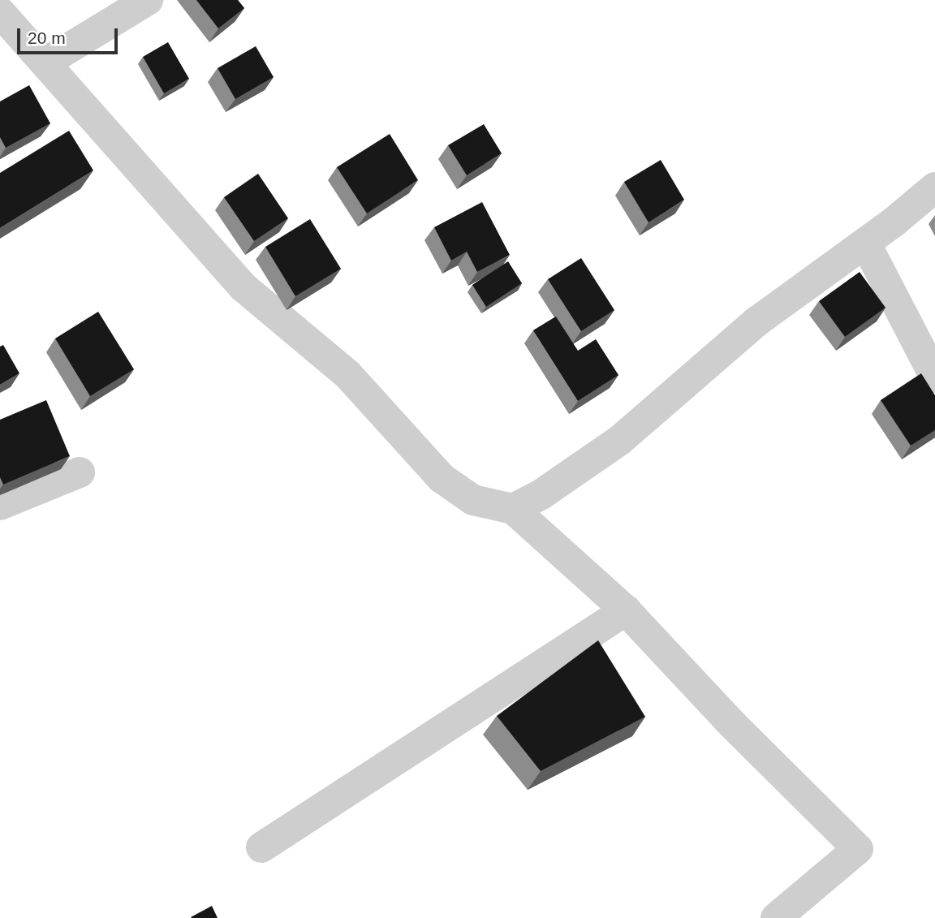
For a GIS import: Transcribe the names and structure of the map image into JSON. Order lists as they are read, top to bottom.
{
  "scale_bar": "20 m"
}
